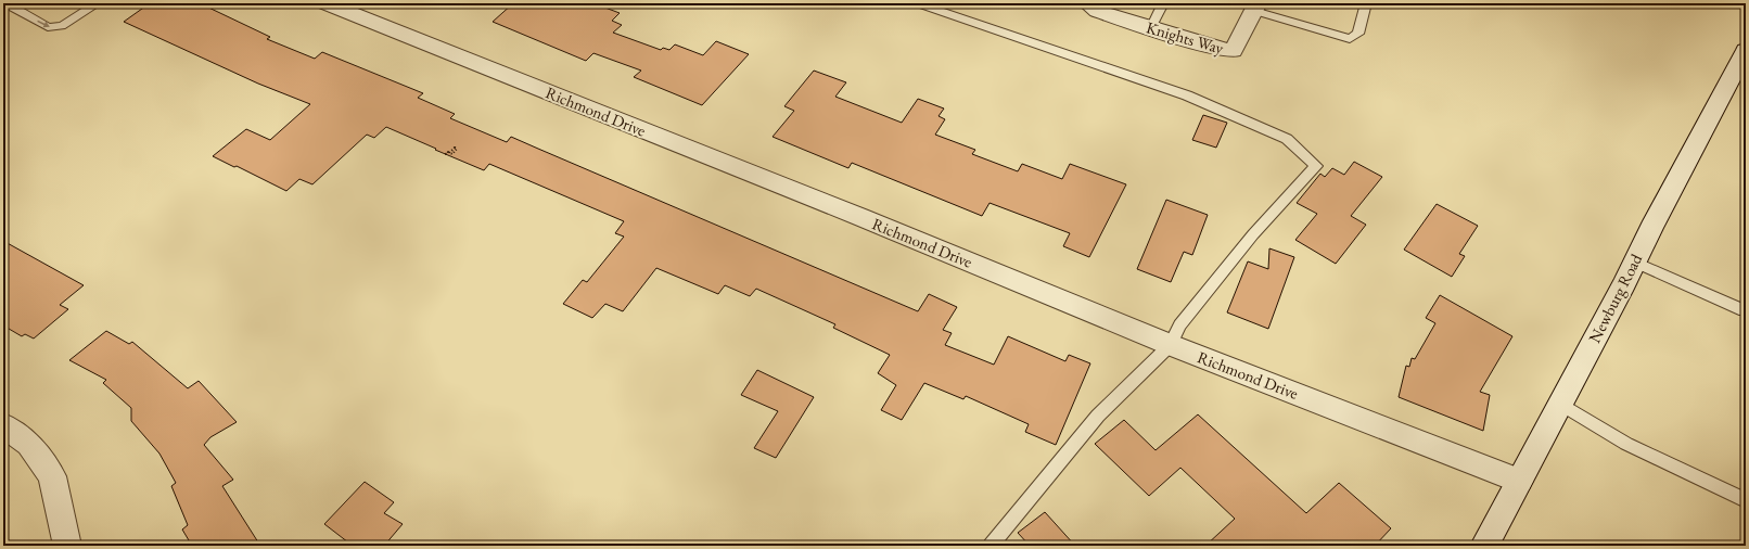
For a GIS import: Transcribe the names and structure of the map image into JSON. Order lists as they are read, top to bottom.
{
  "streets": {
    "street": ["Knights Way", "Richmond Drive", "Newburg Road"]
  },
  "crossings": [
    ["Richmond Drive", "Newburg Road"]
  ]
}
